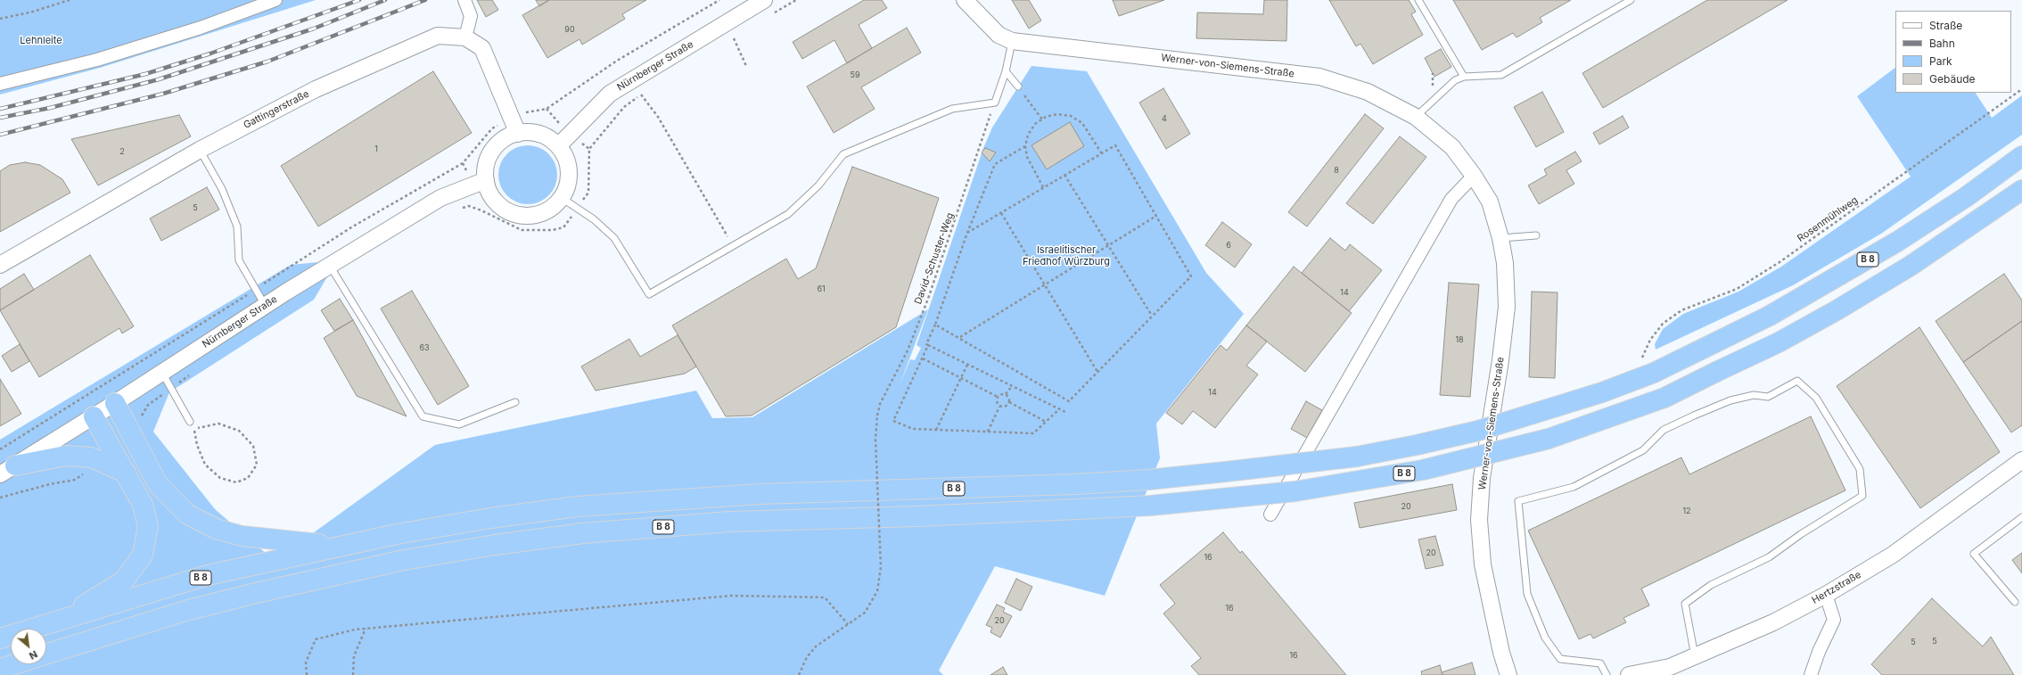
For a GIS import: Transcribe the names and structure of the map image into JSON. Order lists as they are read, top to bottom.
{
  "streets": {
    "highway": ["B 8"],
    "street": [
      "Nürnberger Straße",
      "Werner-von-Siemens-Straße",
      "Gattingerstraße",
      "Hertzstraße"
    ],
    "path": ["Rosenmühlweg", "David-Schuster-Weg"]
  },
  "crossings": [
    ["Nürnberger Straße", "Gattingerstraße"]
  ],
  "parks": ["Lehnleite", "Israelitischer Friedhof Würzburg"],
  "house_numbers": [
    "90",
    "59",
    "4",
    "1",
    "2",
    "8",
    "5",
    "6",
    "61",
    "14",
    "18",
    "63",
    "14",
    "20",
    "12",
    "20",
    "16",
    "16",
    "20",
    "5",
    "5",
    "16"
  ],
  "legend": [
    "Straße",
    "Bahn",
    "Park",
    "Gebäude"
  ],
  "north": "bottom right"
}
